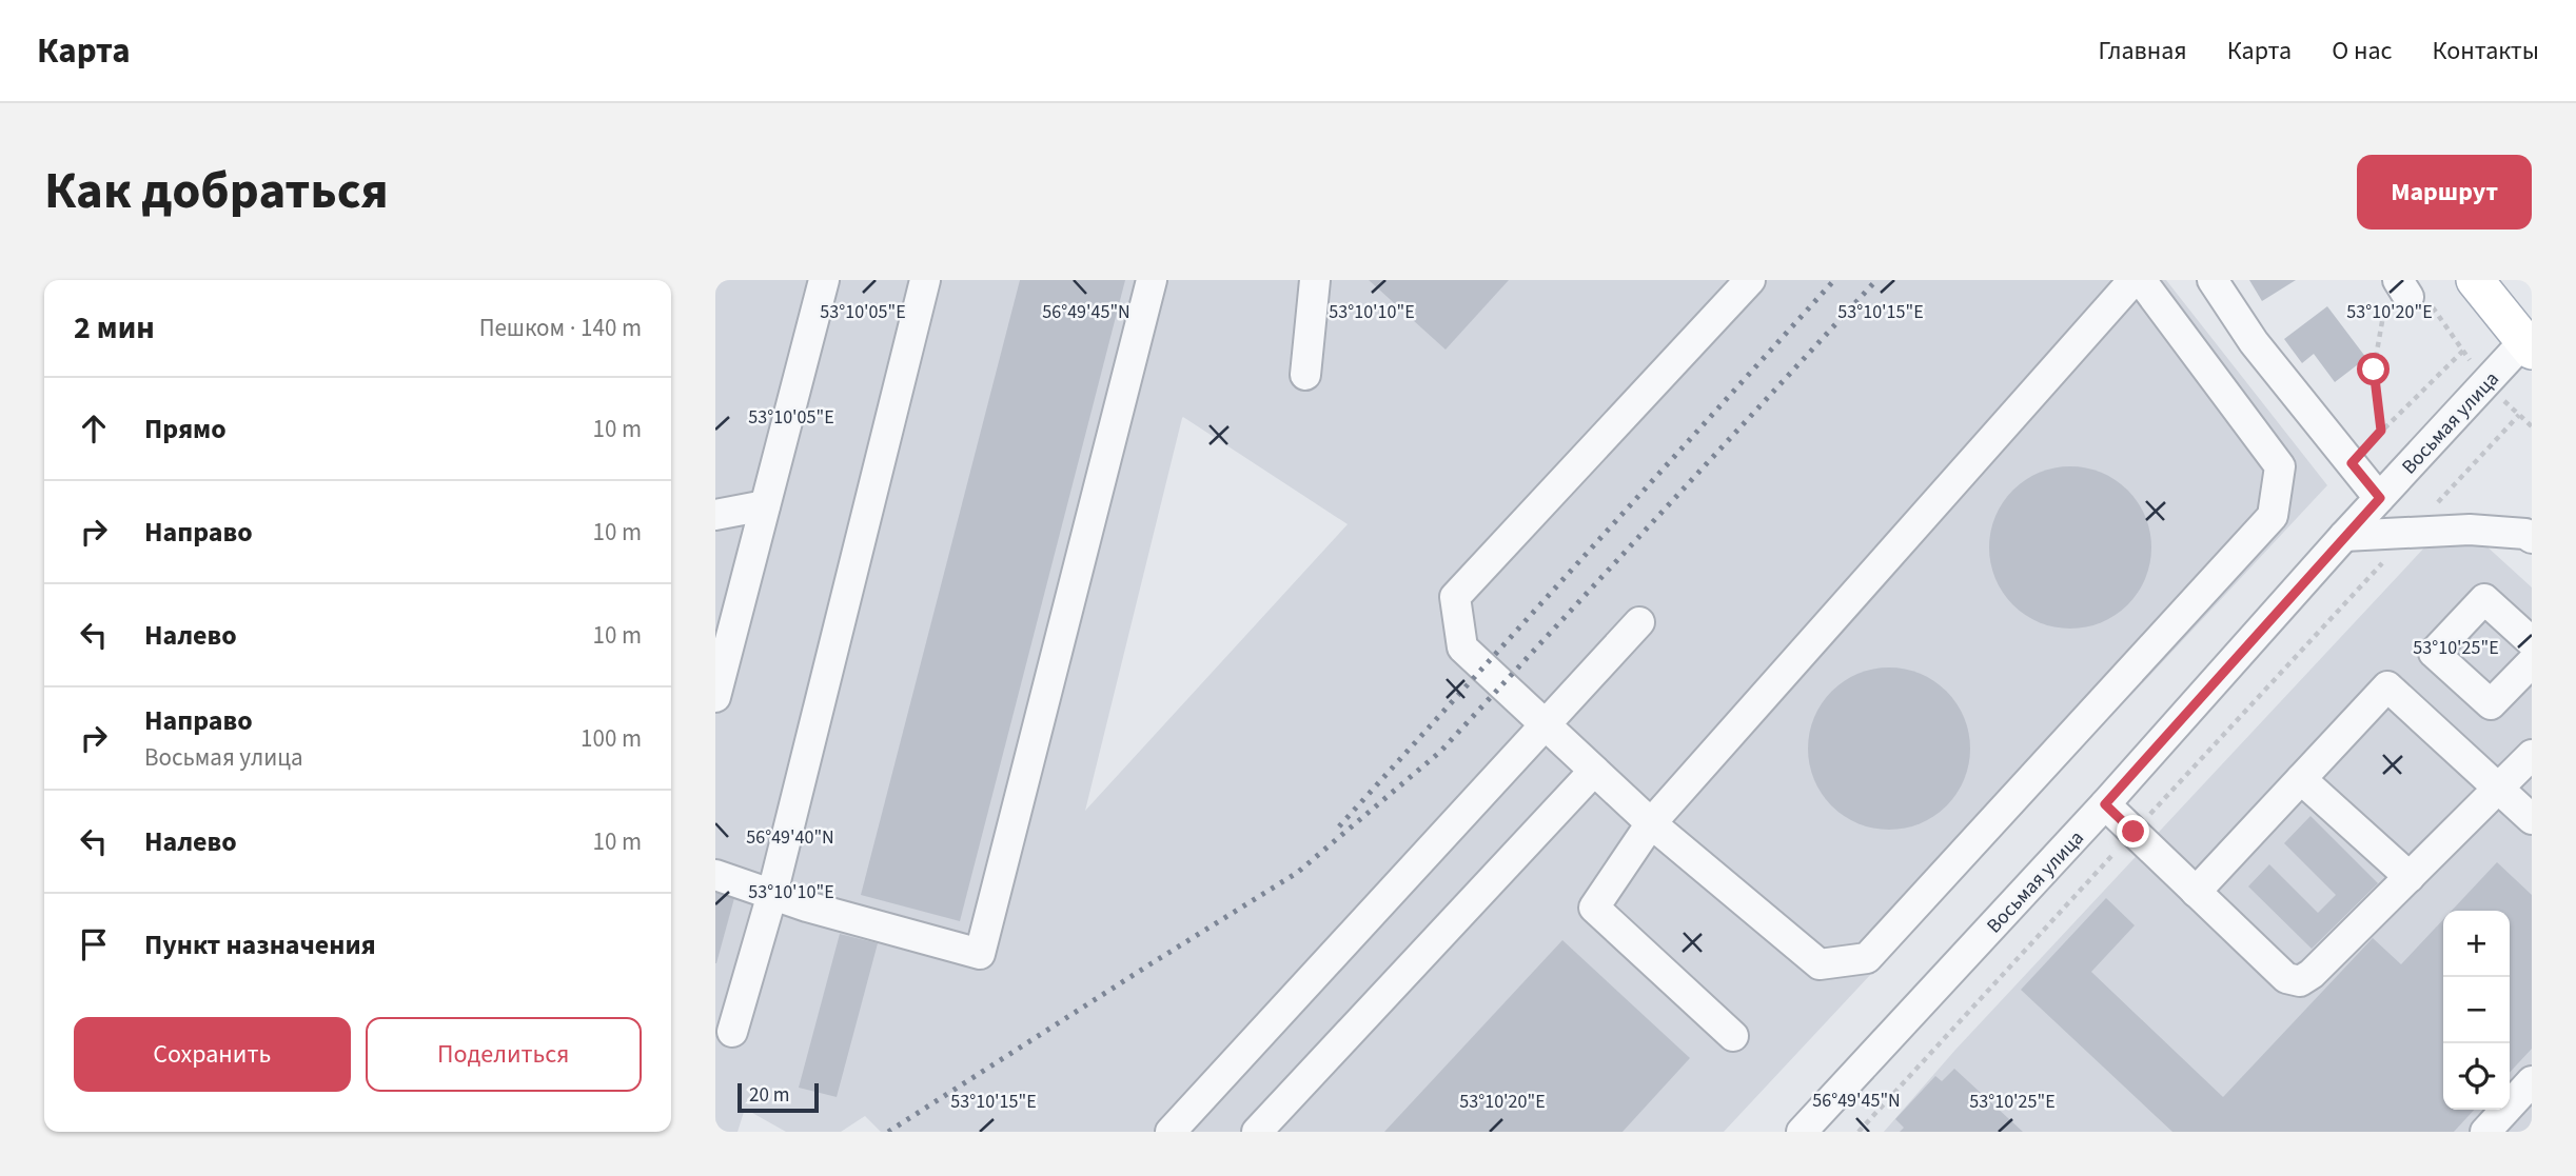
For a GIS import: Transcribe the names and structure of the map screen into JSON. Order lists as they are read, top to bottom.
{
  "streets": {
    "street": ["Восьмая улица"]
  },
  "scale_bar": "20 m",
  "page": {
    "header": "Карта",
    "nav": [
      "Главная",
      "Карта",
      "О нас",
      "Контакты"
    ],
    "title": "Как добраться",
    "buttons": [
      "Маршрут",
      ["Сохранить", "Поделиться"]
    ],
    "heading": ["2 мин", "Пешком · 140 m"],
    "list": [
      ["Прямо", "10 m"],
      ["Направо", "10 m"],
      ["Налево", "10 m"],
      ["Направо", "Восьмая улица", "100 m"],
      ["Налево", "10 m"],
      "Пункт назначения"
    ],
    "map_buttons": ["+", "−"],
    "scale": "20 m"
  },
  "coordinates": [
    "53°10'05\"E",
    "53°10'10\"E",
    "53°10'15\"E",
    "53°10'20\"E",
    "56°49'45\"N",
    "53°10'25\"E",
    "56°49'40\"N"
  ]
}
